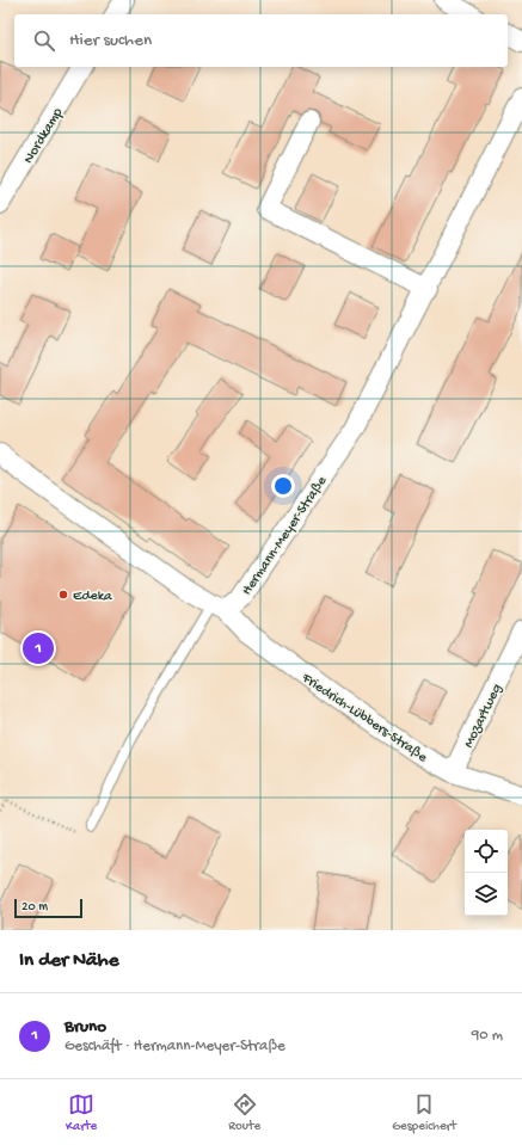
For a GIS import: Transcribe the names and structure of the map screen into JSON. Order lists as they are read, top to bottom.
{
  "streets": {
    "street": [
      "Nordkamp",
      "Hermann-Meyer-Straße",
      "Mozartweg",
      "Friedrich-Lübbers-Straße"
    ]
  },
  "crossings": [
    ["Hermann-Meyer-Straße", "Friedrich-Lübbers-Straße"],
    ["Mozartweg", "Friedrich-Lübbers-Straße"]
  ],
  "places": ["Edeka"],
  "scale_bar": "20 m",
  "page": {
    "search": "Hier suchen",
    "pins": "1",
    "scale": "20 m",
    "heading": "In der Nähe",
    "list": [
      {
        "mark": "1",
        "name": "Bruno",
        "note": "Geschäft · Hermann-Meyer-Straße",
        "value": "90 m"
      }
    ],
    "nav": ["Karte", "Route", "Gespeichert"]
  }
}
